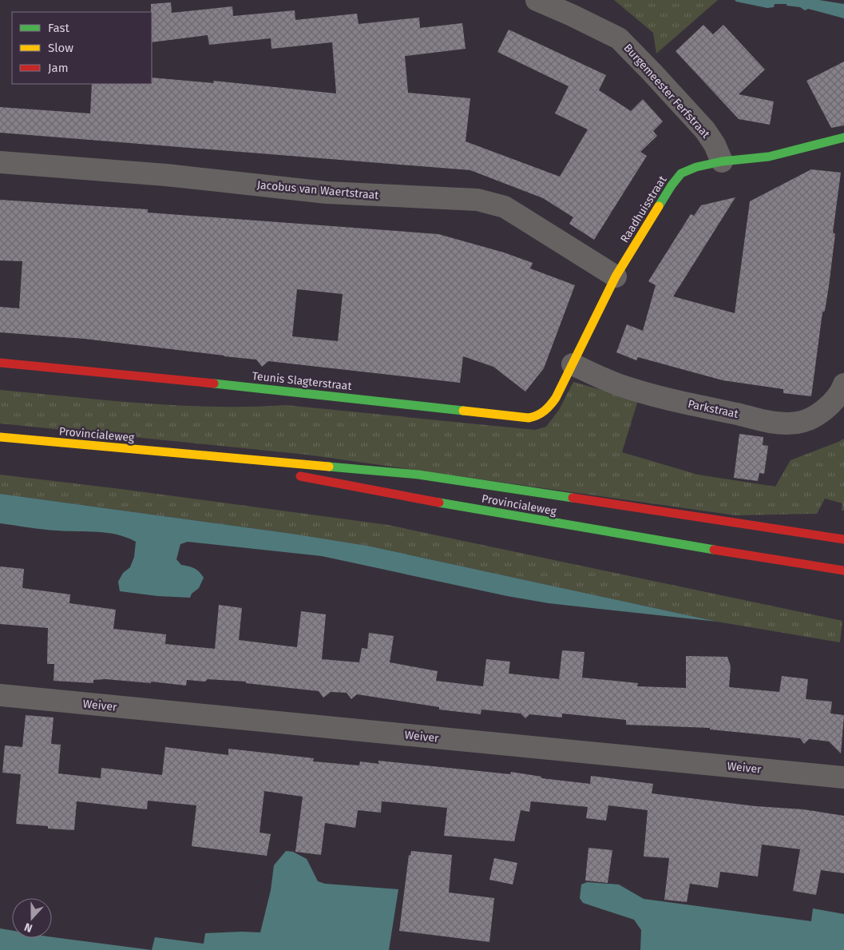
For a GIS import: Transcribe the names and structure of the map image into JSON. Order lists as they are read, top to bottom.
{
  "streets": {
    "main road": ["Raadhuisstraat", "Teunis Slagterstraat", "Provincialeweg"],
    "street": [
      "Burgemeester Ferfstraat",
      "Jacobus van Waertstraat",
      "Parkstraat",
      "Weiver"
    ]
  },
  "crossings": [
    ["Burgemeester Ferfstraat", "Raadhuisstraat"],
    ["Jacobus van Waertstraat", "Raadhuisstraat"],
    ["Raadhuisstraat", "Teunis Slagterstraat"],
    ["Raadhuisstraat", "Parkstraat"],
    ["Teunis Slagterstraat", "Parkstraat"]
  ],
  "legend": ["Fast", "Slow", "Jam"],
  "north": "bottom"
}
